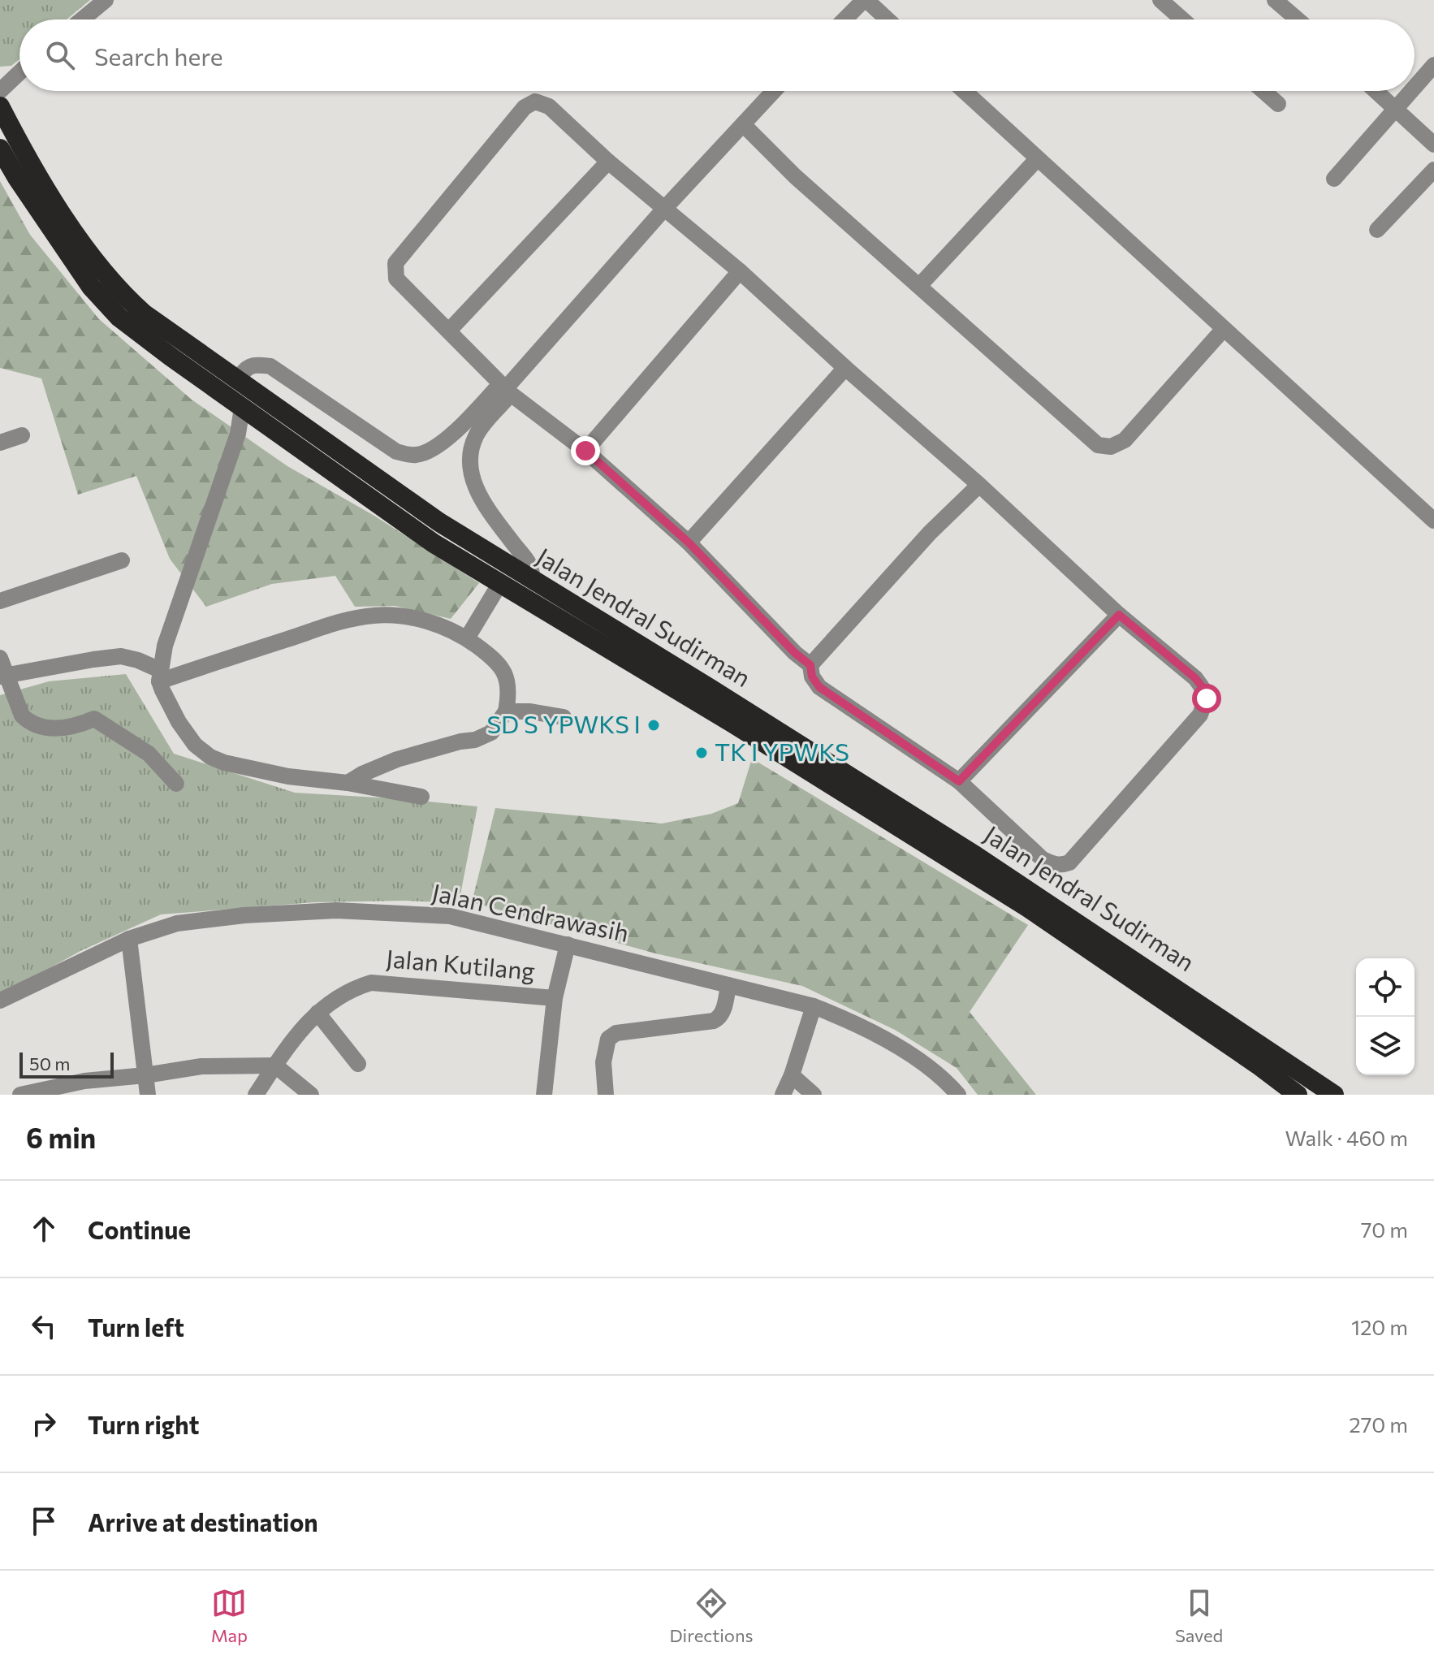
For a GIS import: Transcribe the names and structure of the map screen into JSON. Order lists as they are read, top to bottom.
{
  "streets": {
    "highway": ["Jalan Jendral Sudirman"],
    "street": ["Jalan Cendrawasih", "Jalan Kutilang"]
  },
  "places": ["SD S YPWKS I", "TK I YPWKS"],
  "scale_bar": "50 m",
  "page": {
    "search": "Search here",
    "scale": "50 m",
    "heading": ["6 min", "Walk · 460 m"],
    "list": [
      ["Continue", "70 m"],
      ["Turn left", "120 m"],
      ["Turn right", "270 m"],
      "Arrive at destination"
    ],
    "nav": ["Map", "Directions", "Saved"]
  }
}
